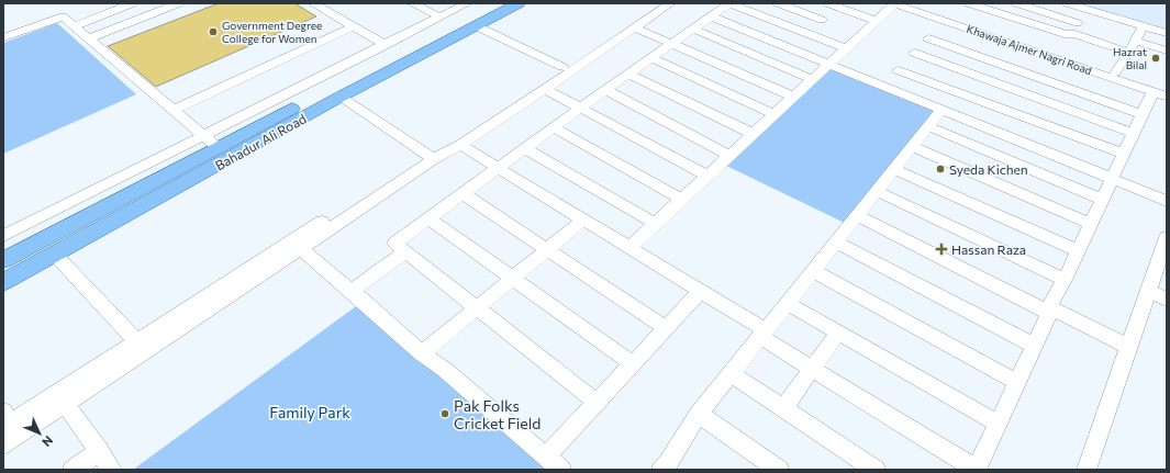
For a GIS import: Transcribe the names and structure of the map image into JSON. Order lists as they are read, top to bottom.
{
  "streets": {
    "main road": ["Bahadur Ali Road"],
    "street": ["Khawaja Ajmer Nagri Road"]
  },
  "parks": ["Family Park"],
  "places": {
    "other": [
      "Government Degree College for Women",
      "Hazrat Bilal",
      "Syeda Kichen",
      "Pak Folks Cricket Field"
    ],
    "health": ["Hassan Raza"]
  },
  "north": "bottom right"
}
